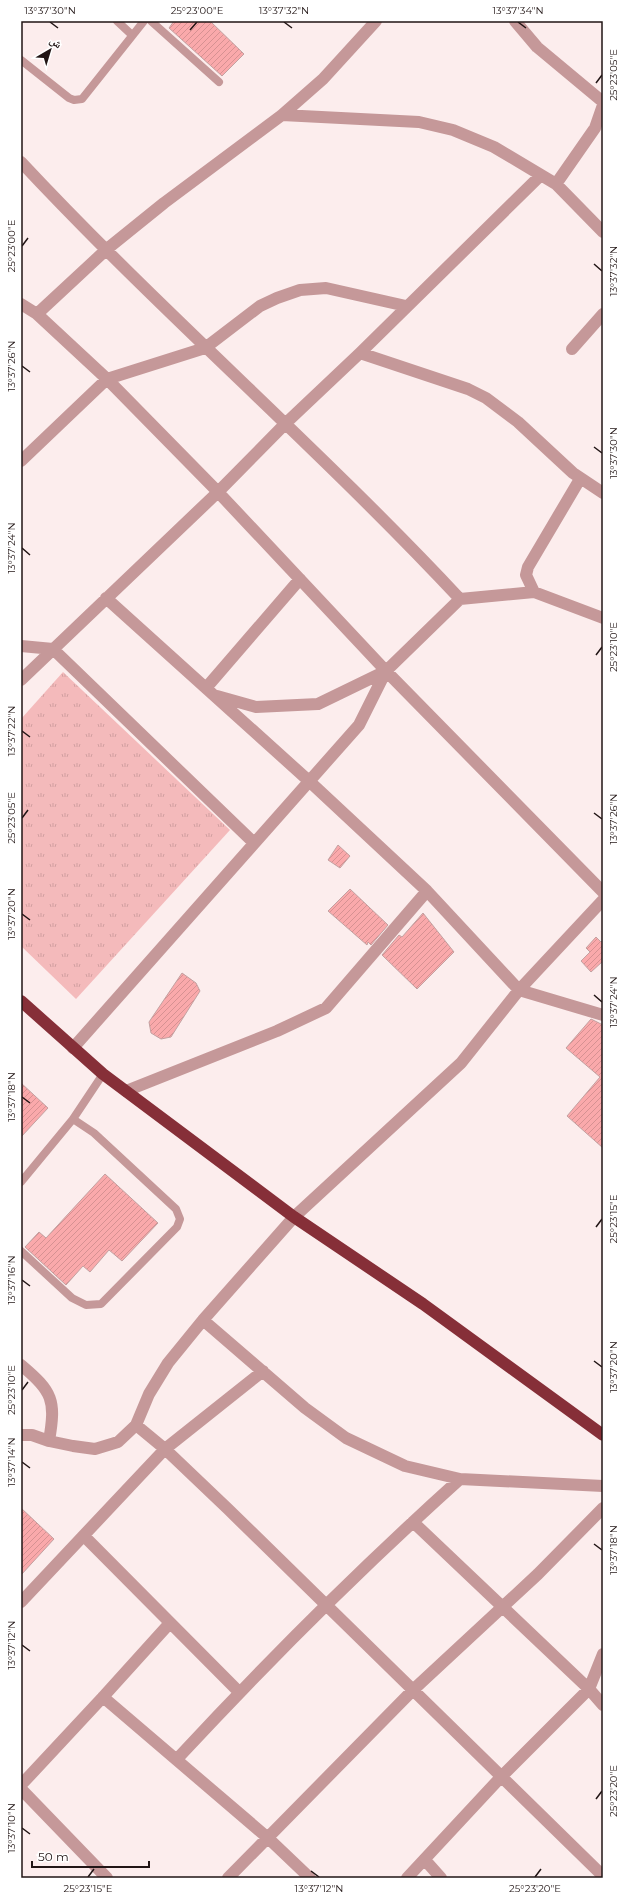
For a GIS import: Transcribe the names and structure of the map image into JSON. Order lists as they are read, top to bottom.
{
  "scale_bar": "50 m",
  "north": "top right",
  "coordinates": [
    "13°37'30\"N",
    "25°23'00\"E",
    "13°37'32\"N",
    "13°37'34\"N",
    "25°23'05\"E",
    "13°37'26\"N",
    "13°37'24\"N",
    "25°23'10\"E",
    "13°37'22\"N",
    "13°37'20\"N",
    "13°37'18\"N",
    "25°23'15\"E",
    "13°37'16\"N",
    "13°37'14\"N",
    "13°37'12\"N",
    "25°23'20\"E",
    "13°37'10\"N"
  ]
}
